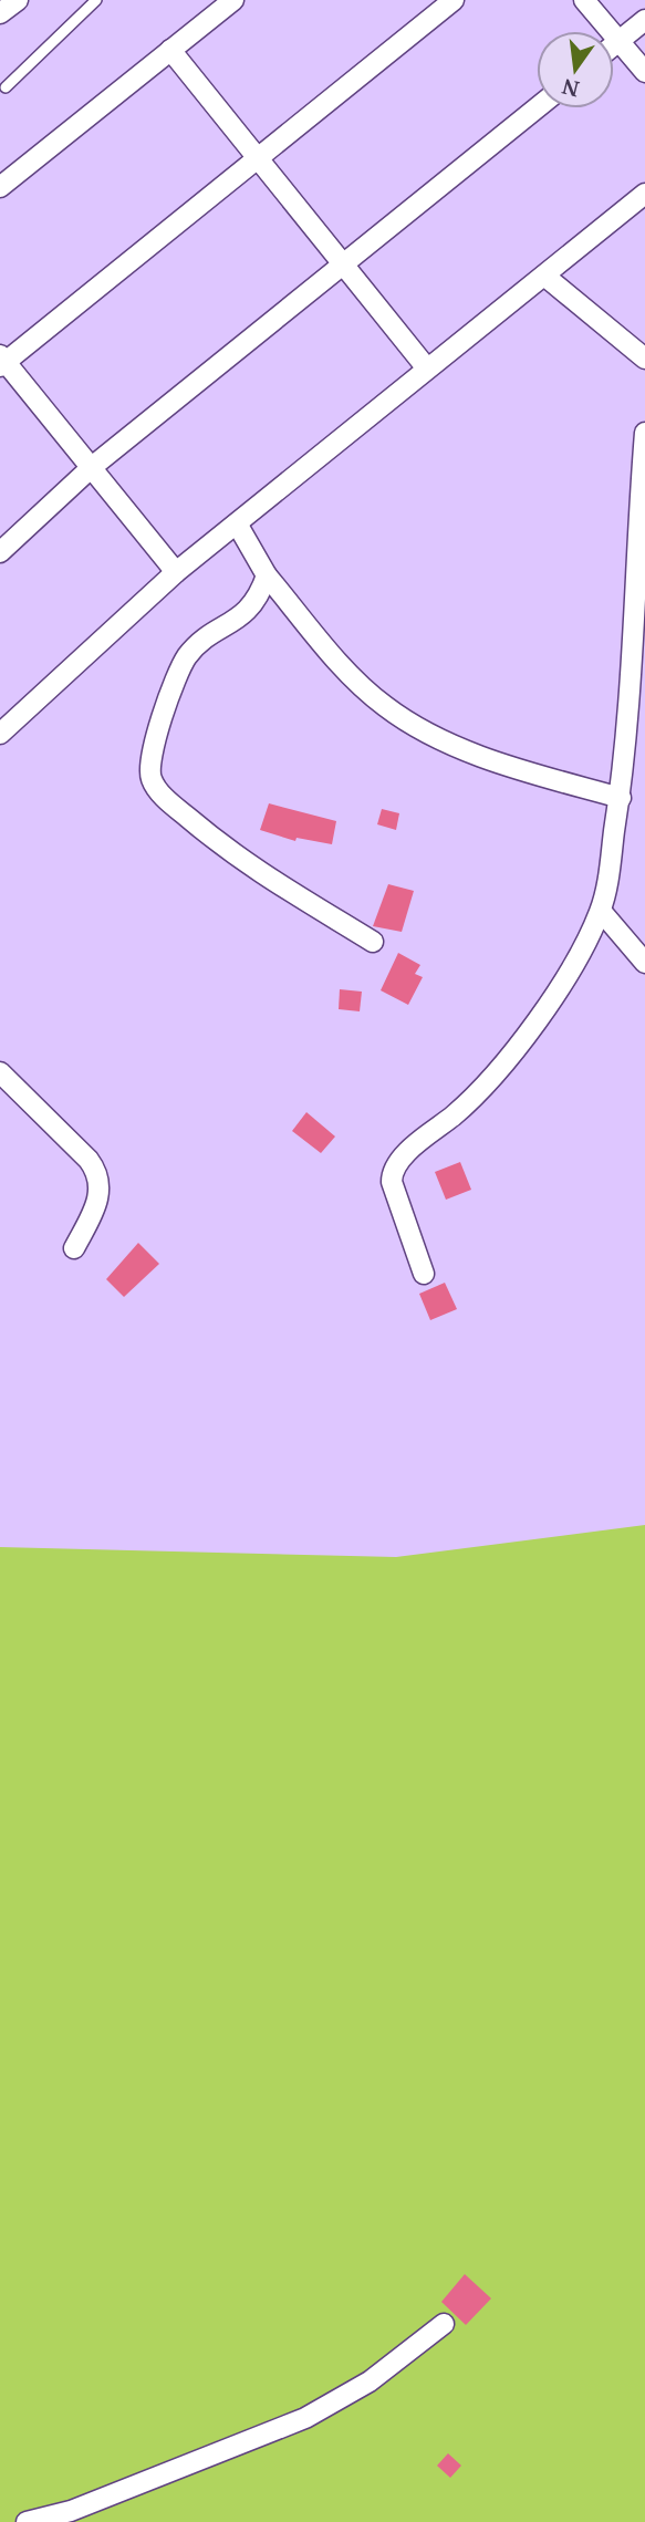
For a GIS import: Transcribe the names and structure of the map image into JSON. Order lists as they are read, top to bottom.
{
  "north": "bottom"
}
